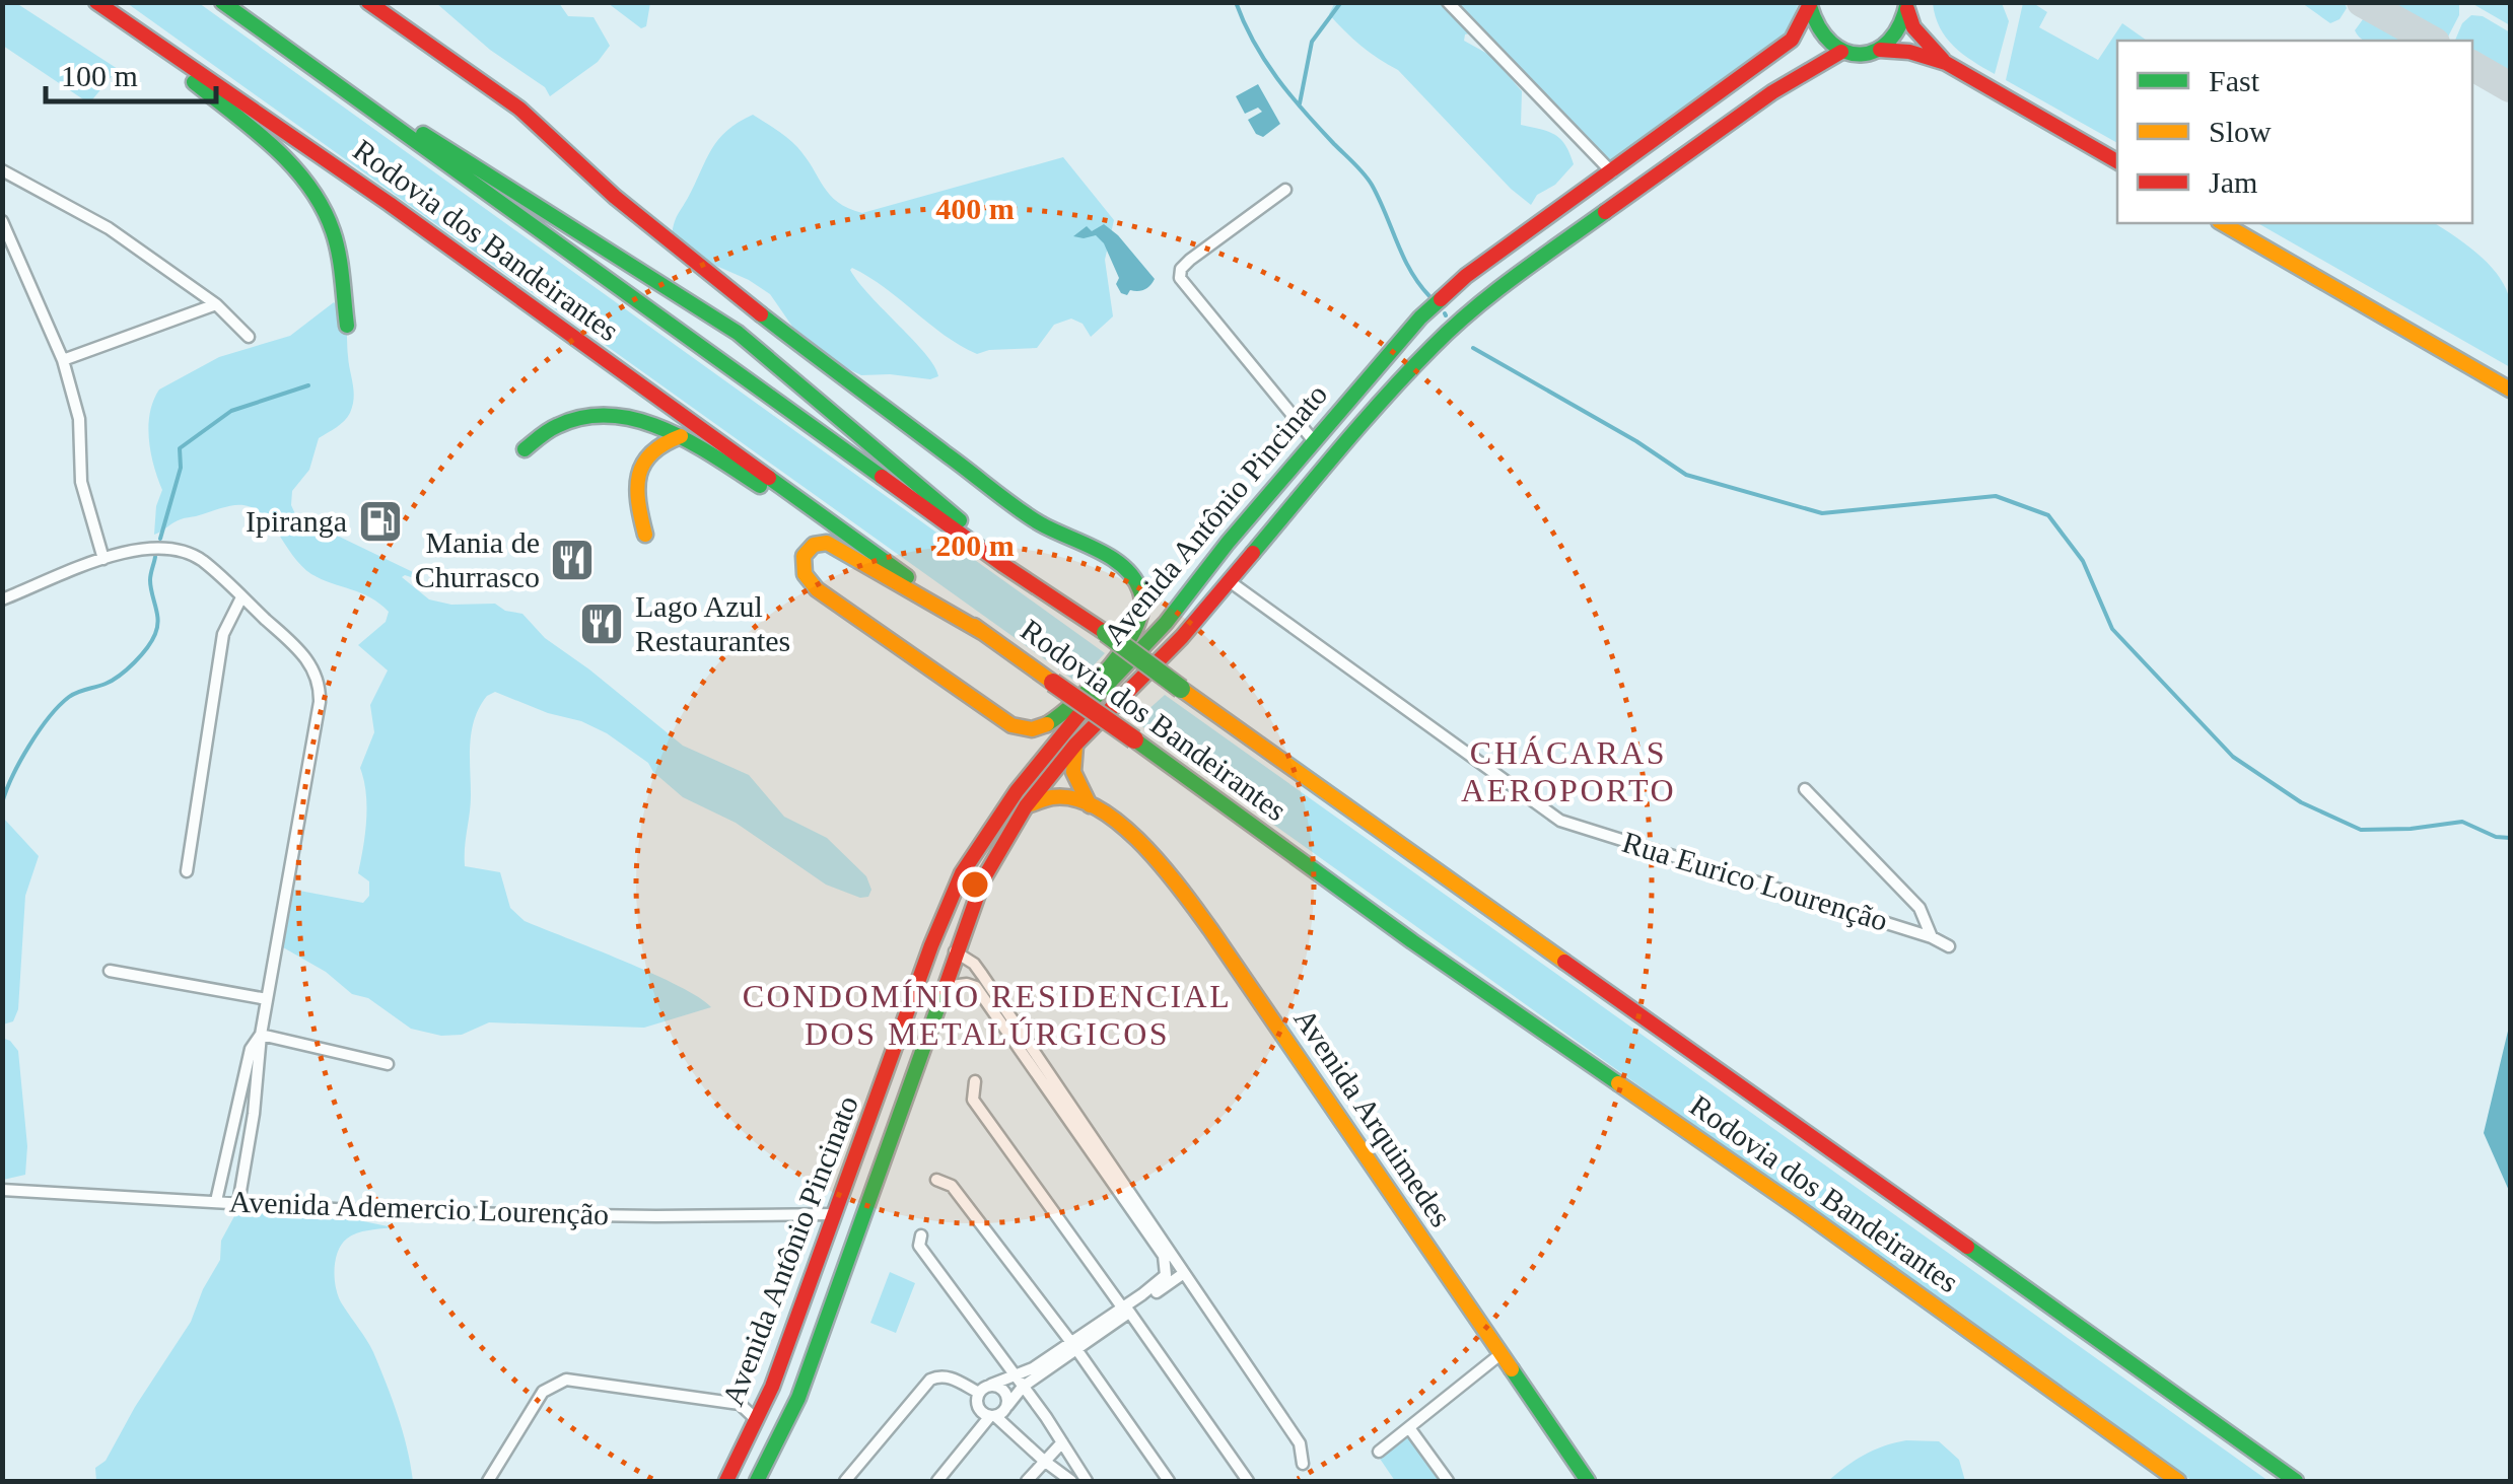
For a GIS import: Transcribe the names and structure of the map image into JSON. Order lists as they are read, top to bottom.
{
  "streets": {
    "main road": ["Rodovia dos Bandeirantes", "Avenida Antônio Pincinato", "Avenida Arquimedes"],
    "street": ["Rua Eurico Lourenção", "Avenida Ademercio Lourenção"]
  },
  "crossings": [
    ["Avenida Antônio Pincinato", "Rua Eurico Lourenção"],
    ["Avenida Antônio Pincinato", "Avenida Arquimedes"],
    ["Avenida Antônio Pincinato", "Avenida Ademercio Lourenção"]
  ],
  "districts": ["CHÁCARAS AEROPORTO", "CONDOMÍNIO RESIDENCIAL DOS METALÚRGICOS"],
  "places": {
    "fuel station": ["Ipiranga"],
    "restaurant": ["Mania de Churrasco", "Lago Azul Restaurantes"]
  },
  "legend": ["Fast", "Slow", "Jam"],
  "scale_bar": "100 m",
  "rings": ["400 m", "200 m"]
}
